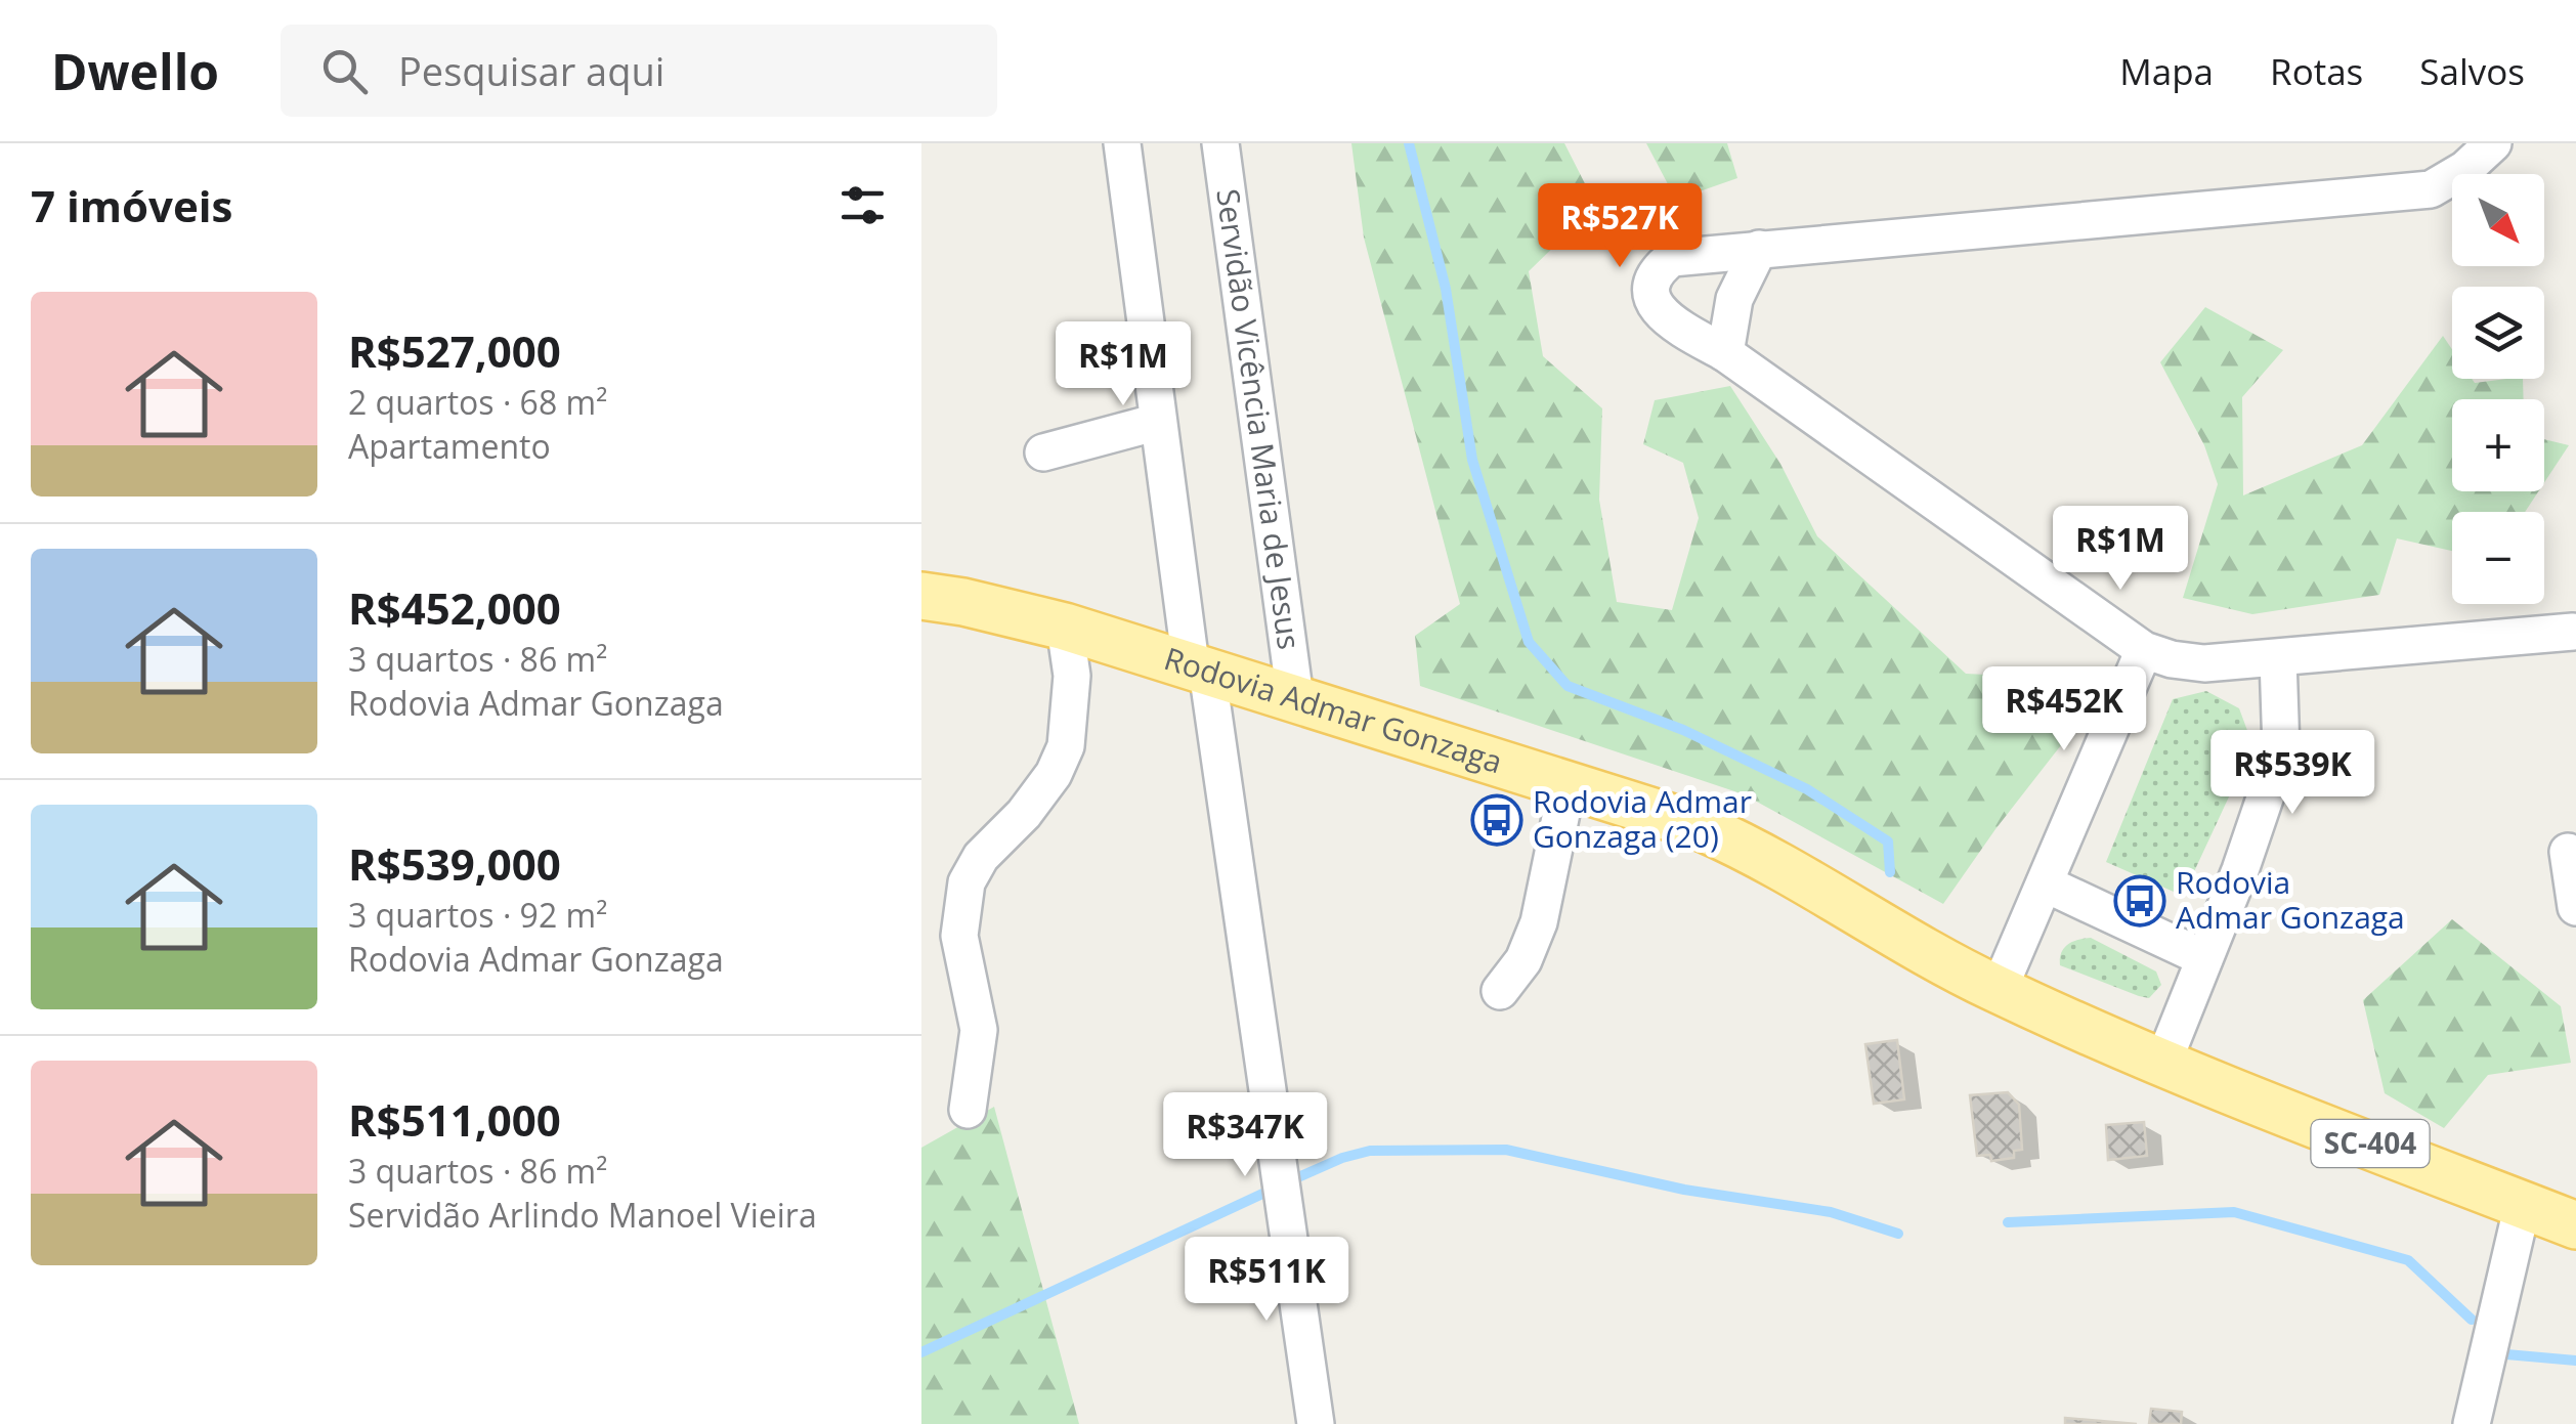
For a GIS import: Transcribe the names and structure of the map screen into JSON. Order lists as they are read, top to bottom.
{
  "streets": {
    "main road": ["Rodovia Admar Gonzaga", "SC-404"],
    "street": ["Servidão Vicência Maria de Jesus"]
  },
  "crossings": [
    ["Servidão Vicência Maria de Jesus", "Rodovia Admar Gonzaga"]
  ],
  "places": {
    "bus stop": ["Rodovia Admar Gonzaga (20)", "Rodovia Admar Gonzaga"]
  },
  "north": "bottom right",
  "page": {
    "header": "Dwello",
    "search": "Pesquisar aqui",
    "nav": ["Mapa", "Rotas", "Salvos"],
    "heading": "7 imóveis",
    "map_buttons": ["+", "−"],
    "price": [
      "R$527K",
      "R$1M",
      "R$1M",
      "R$452K",
      "R$539K",
      "R$347K",
      "R$511K"
    ],
    "list": [
      {
        "name": "R$527,000",
        "note": "2 quartos · 68 m² · Apartamento"
      },
      {
        "name": "R$452,000",
        "note": "3 quartos · 86 m² · Rodovia Admar Gonzaga"
      },
      {
        "name": "R$539,000",
        "note": "3 quartos · 92 m² · Rodovia Admar Gonzaga"
      },
      {
        "name": "R$511,000",
        "note": "3 quartos · 86 m² · Servidão Arlindo Manoel Vieira"
      }
    ]
  }
}
